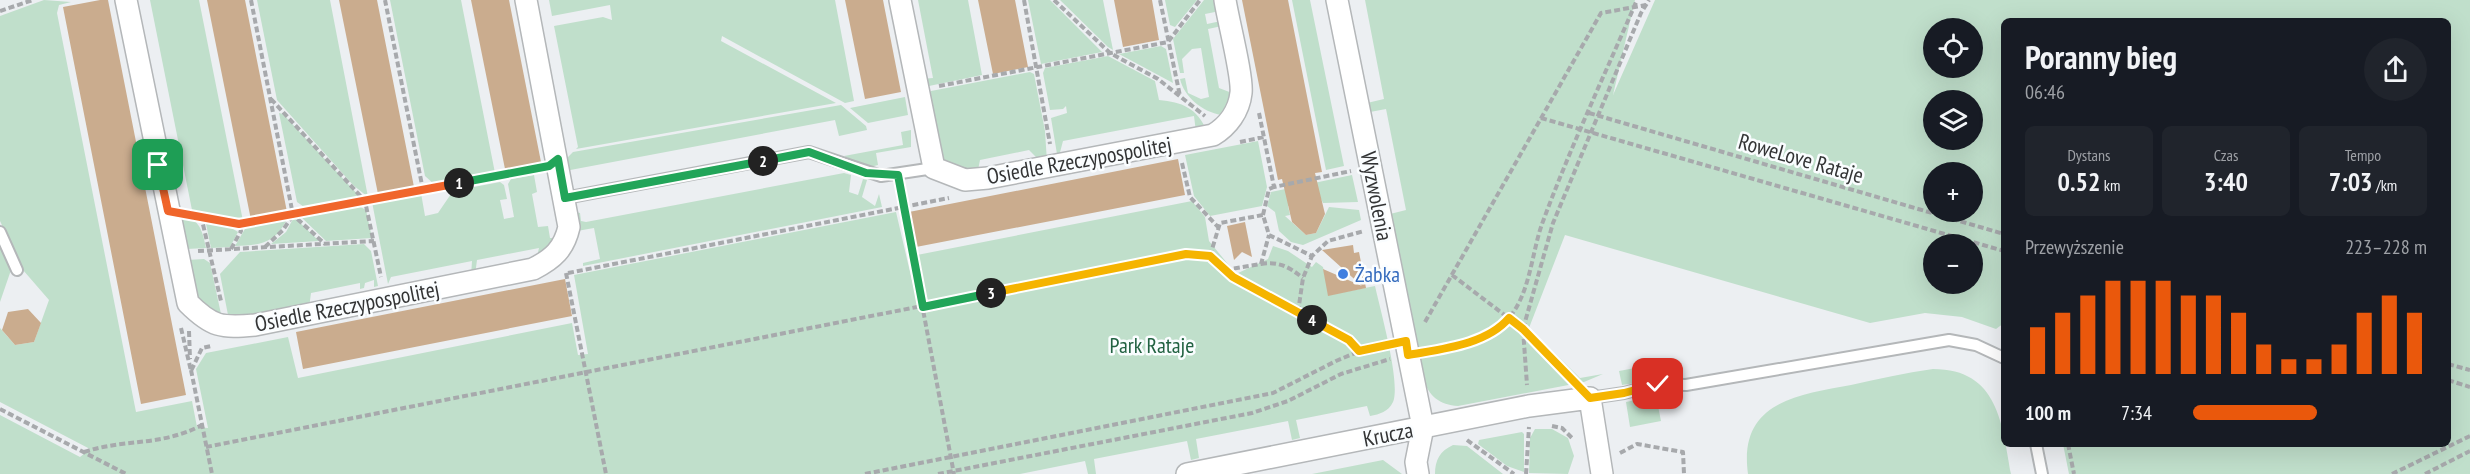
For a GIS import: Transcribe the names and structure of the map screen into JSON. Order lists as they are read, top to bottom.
{
  "streets": {
    "street": ["Osiedle Rzeczypospolitej", "Wyzwolenia", "Krucza"],
    "path": ["RoweLove Rataje"]
  },
  "crossings": [
    ["Wyzwolenia", "Krucza"]
  ],
  "parks": ["Park Rataje"],
  "places": ["Żabka"],
  "page": {
    "map_buttons": ["+", "−"],
    "heading": ["Poranny bieg", "06:46"],
    "stats": [
      ["Dystans", "0.52 km"],
      ["Czas", "3:40"],
      ["Tempo", "7:03 /km"]
    ],
    "pins": [
      "2",
      "1",
      "3",
      "4"
    ],
    "chart": ["Przewyższenie", "223–228 m"],
    "list": [
      {
        "name": "100 m",
        "note": "7:34"
      }
    ]
  }
}
